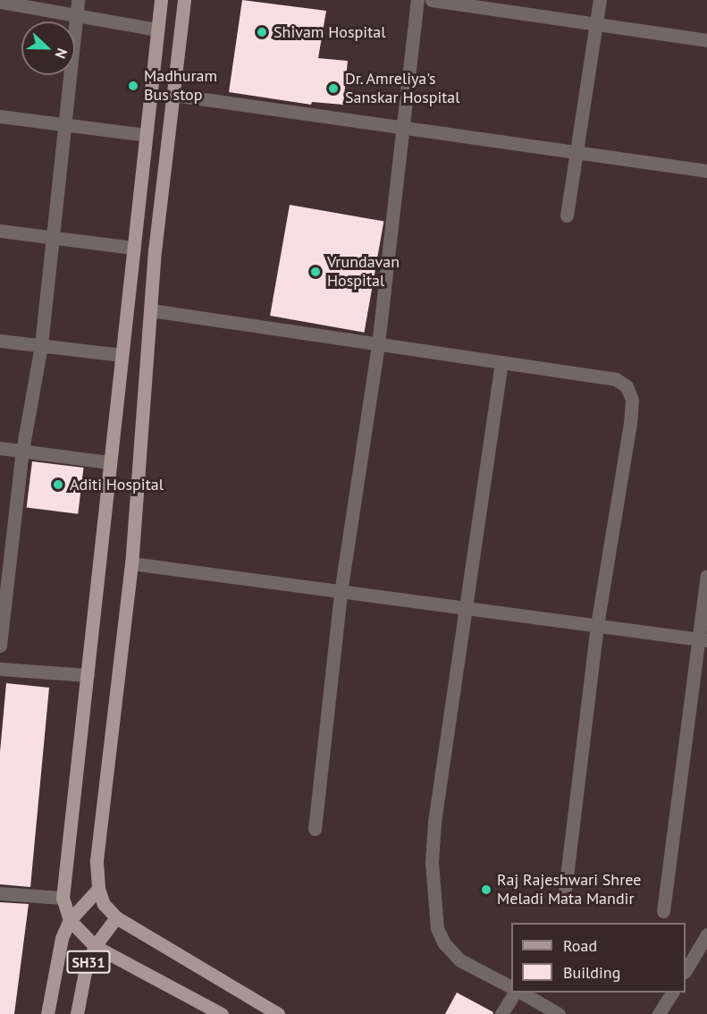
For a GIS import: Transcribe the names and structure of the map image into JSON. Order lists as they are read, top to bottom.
{
  "streets": {
    "main road": ["SH31"]
  },
  "places": [
    "Shivam Hospital",
    "Madhuram Bus stop",
    "Dr. Amreliya's Sanskar Hospital",
    "Vrundavan Hospital",
    "Aditi Hospital",
    "Raj Rajeshwari Shree Meladi Mata Mandir"
  ],
  "legend": ["Road", "Building"],
  "north": "right"
}
